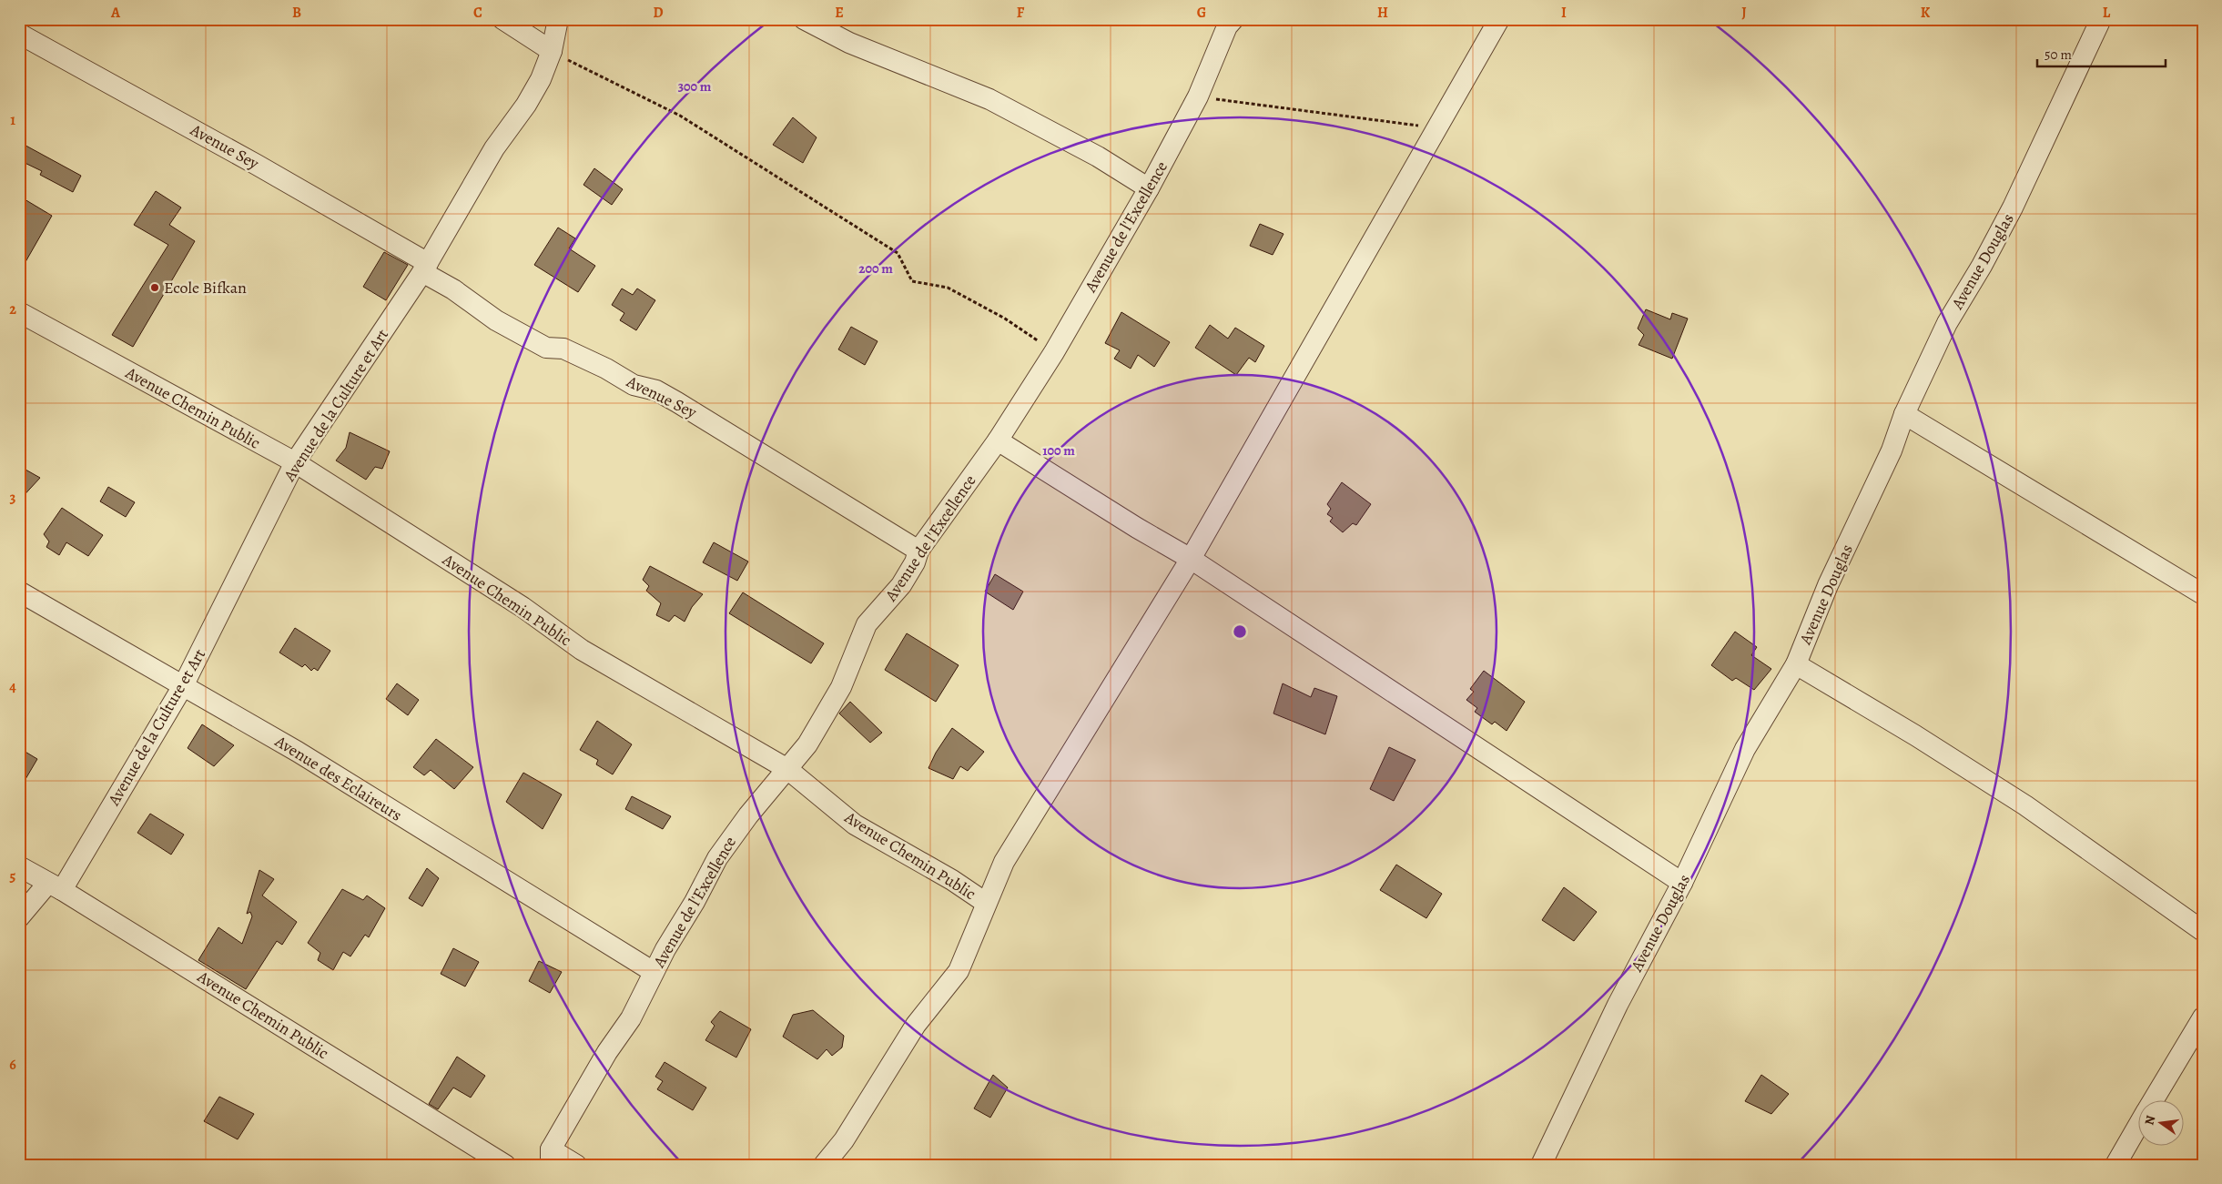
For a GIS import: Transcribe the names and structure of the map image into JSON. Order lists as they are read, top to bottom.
{
  "streets": {
    "street": [
      "Avenue Sey",
      "Avenue de l'Excellence",
      "Avenue Douglas",
      "Avenue de la Culture et Art",
      "Avenue Chemin Public",
      "Avenue des Eclaireurs"
    ]
  },
  "crossings": [
    ["Avenue Sey", "Avenue de l'Excellence"],
    ["Avenue Sey", "Avenue de la Culture et Art"],
    ["Avenue de l'Excellence", "Avenue Chemin Public"],
    ["Avenue de l'Excellence", "Avenue des Eclaireurs"],
    ["Avenue de la Culture et Art", "Avenue Chemin Public"],
    ["Avenue de la Culture et Art", "Avenue des Eclaireurs"]
  ],
  "places": ["Ecole Bifkan"],
  "scale_bar": "50 m",
  "north": "left",
  "grid": {
    "columns": [
      "A",
      "B",
      "C",
      "D",
      "E",
      "F",
      "G",
      "H",
      "I",
      "J",
      "K",
      "L"
    ],
    "rows": [
      "1",
      "2",
      "3",
      "4",
      "5",
      "6"
    ]
  },
  "rings": ["300 m", "200 m", "100 m"]
}
